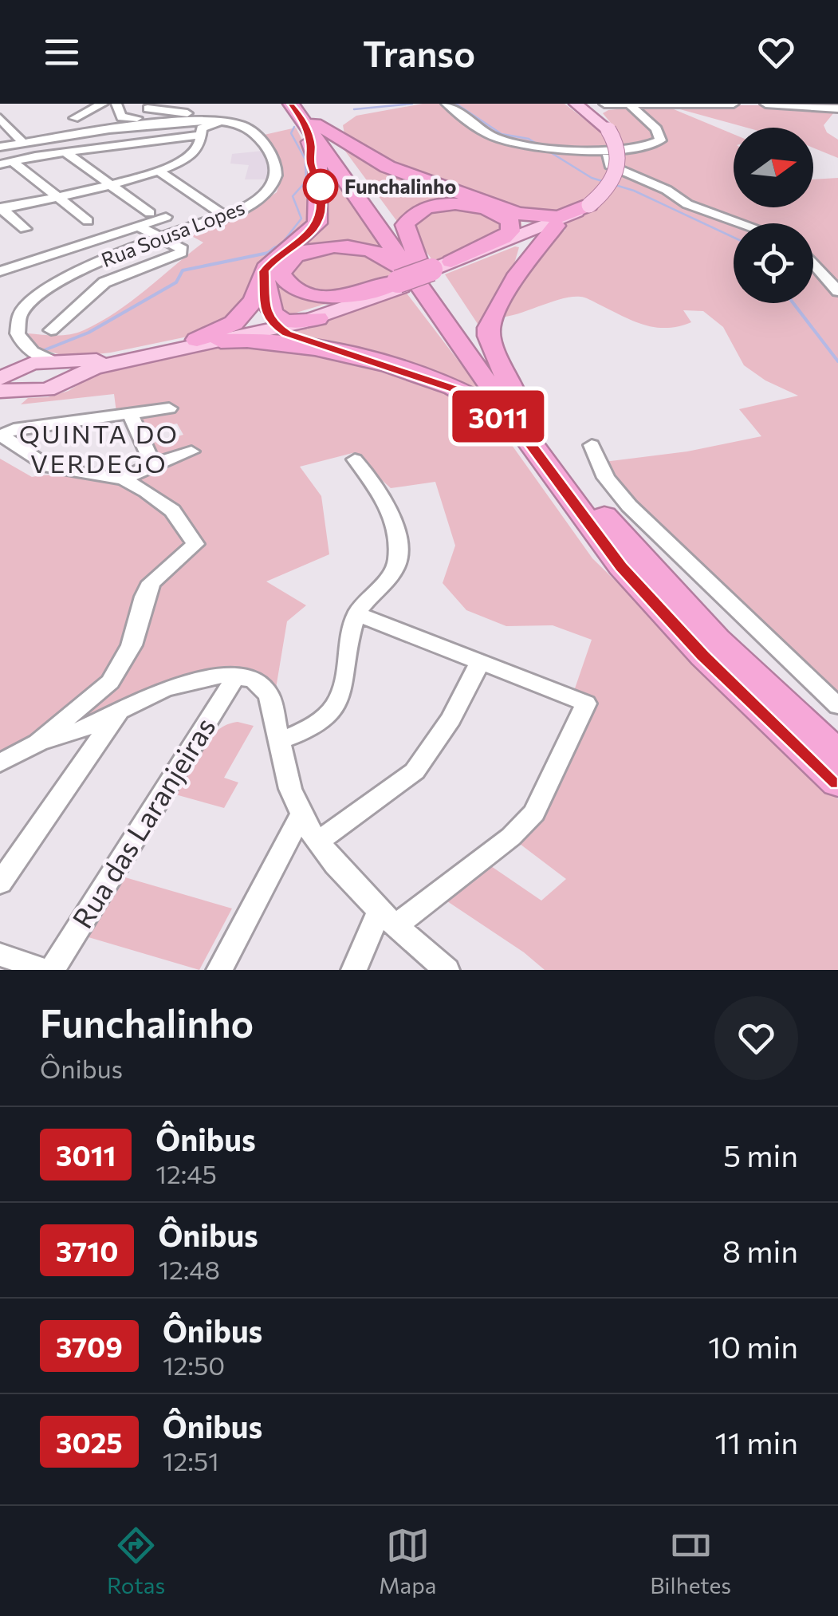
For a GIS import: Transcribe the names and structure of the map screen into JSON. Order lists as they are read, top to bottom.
{
  "streets": {
    "street": ["Rua Sousa Lopes", "Rua das Laranjeiras"]
  },
  "districts": ["QUINTA DO VERDEGO"],
  "places": ["Funchalinho"],
  "lines": ["bus line 3011"],
  "north": "right",
  "page": {
    "header": "Transo",
    "on_map": "3011",
    "heading": ["Funchalinho", "Ônibus"],
    "list": [
      {
        "mark": "3011",
        "name": "Ônibus",
        "note": "12:45",
        "value": "5 min"
      },
      {
        "mark": "3710",
        "name": "Ônibus",
        "note": "12:48",
        "value": "8 min"
      },
      {
        "mark": "3709",
        "name": "Ônibus",
        "note": "12:50",
        "value": "10 min"
      },
      {
        "mark": "3025",
        "name": "Ônibus",
        "note": "12:51",
        "value": "11 min"
      }
    ],
    "tabs": ["Rotas", "Mapa", "Bilhetes"]
  }
}
